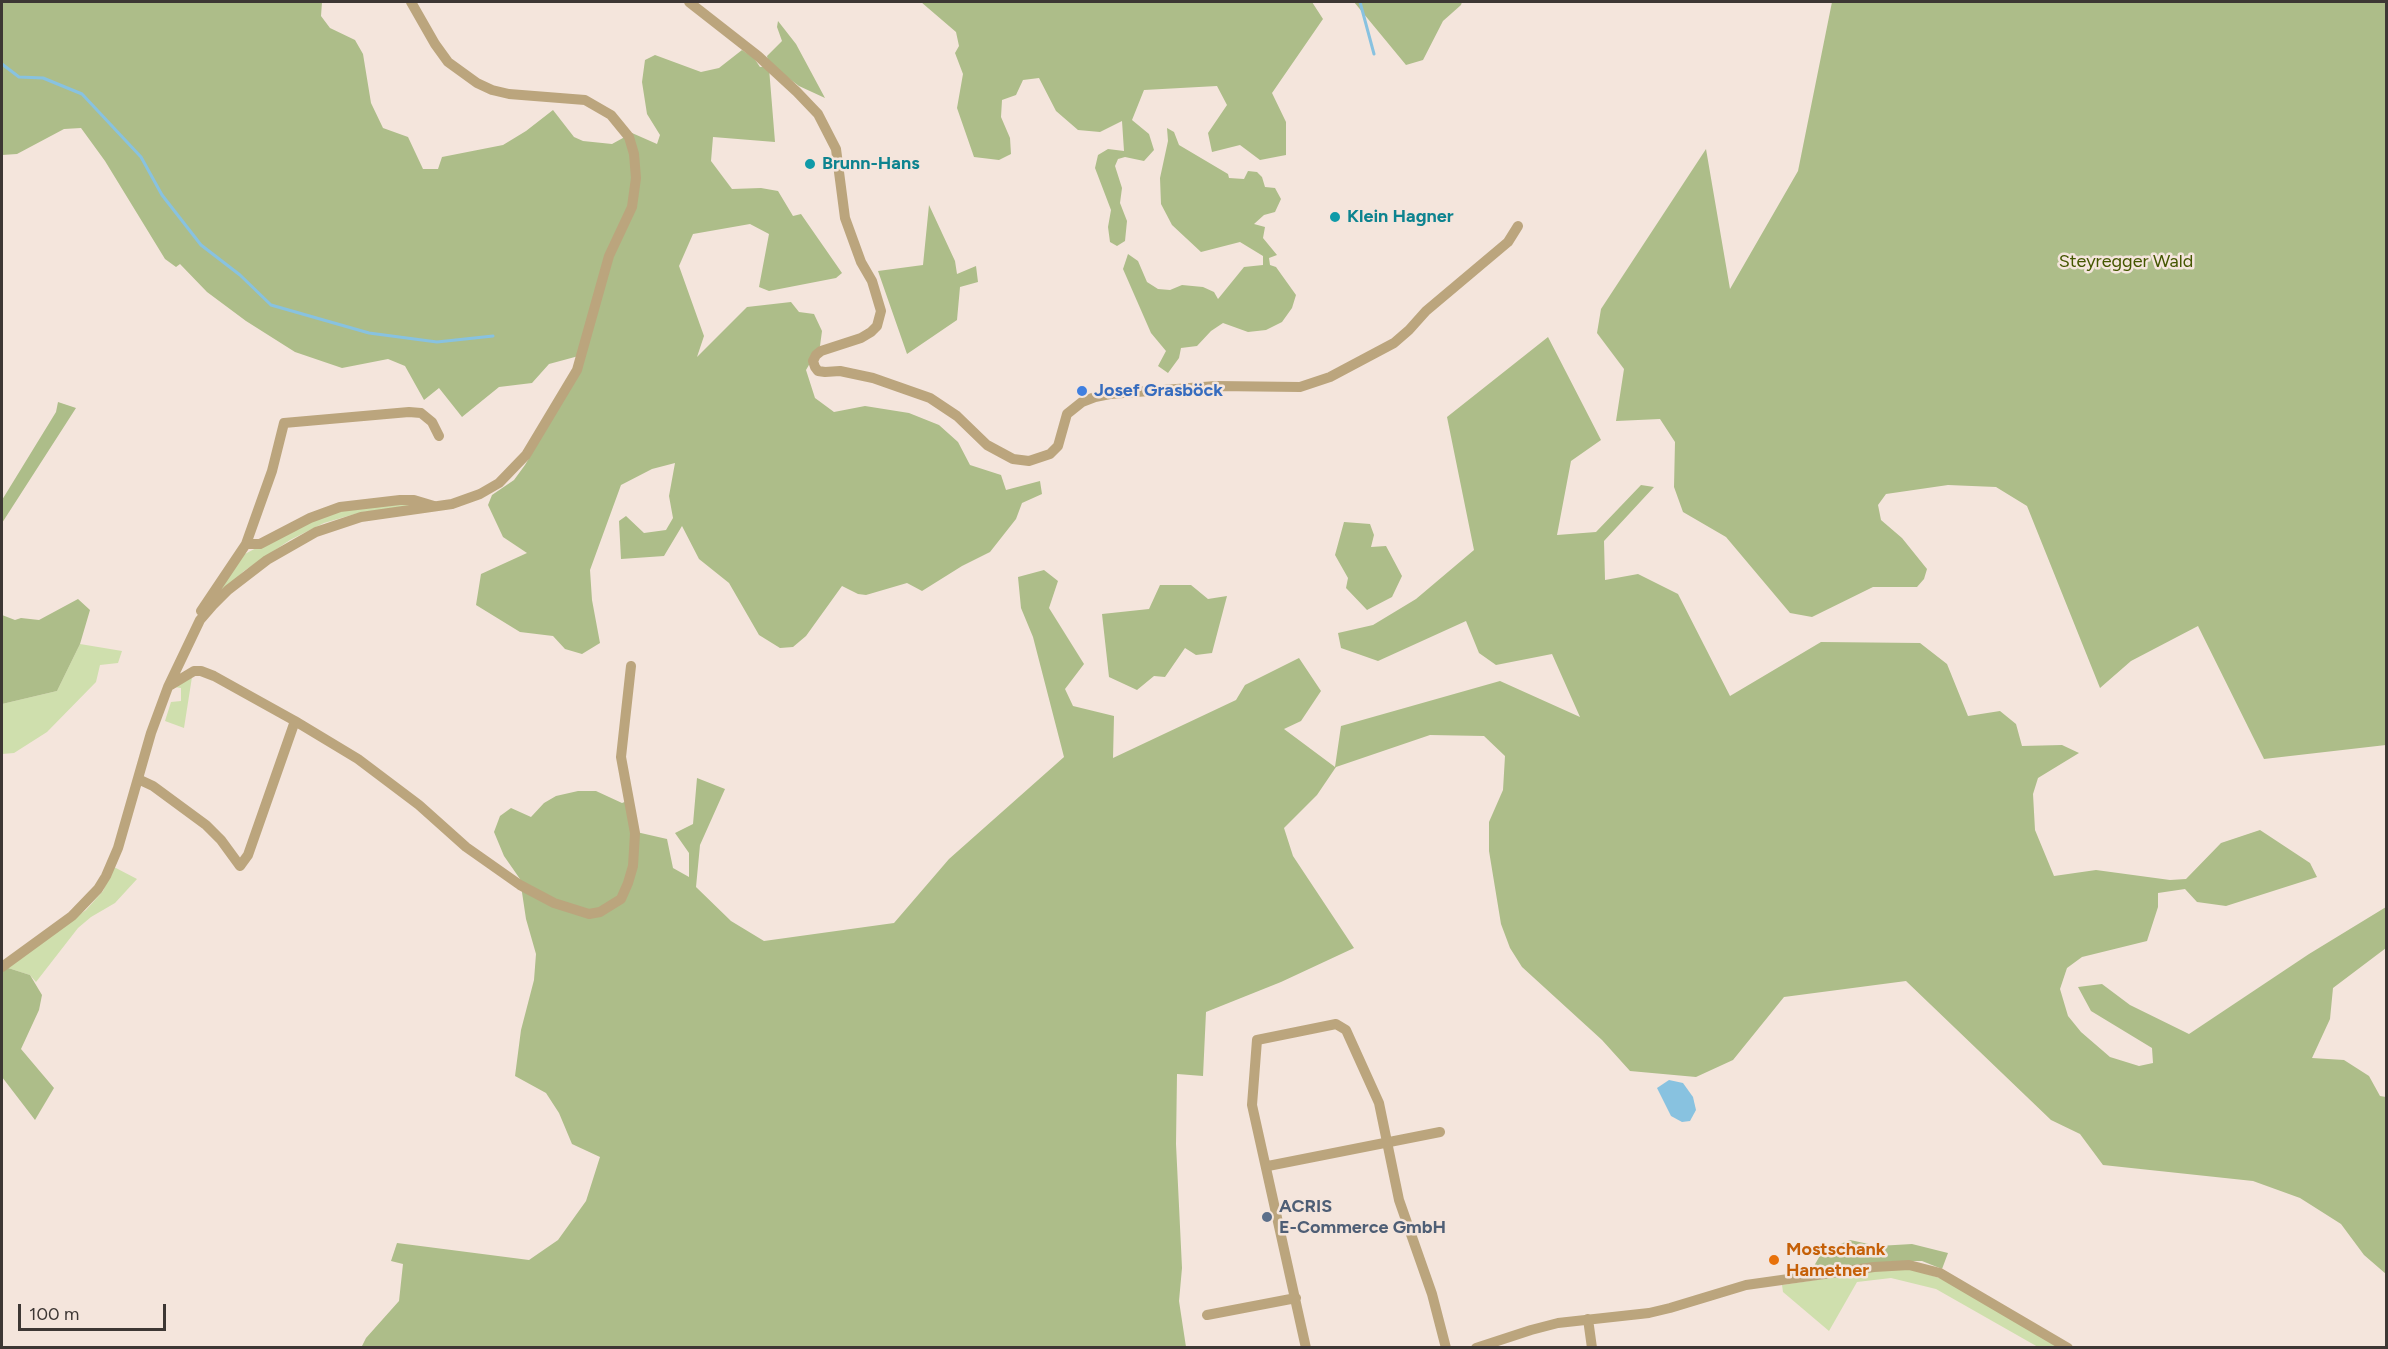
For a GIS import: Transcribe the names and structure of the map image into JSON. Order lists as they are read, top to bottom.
{
  "parks": ["Steyregger Wald"],
  "places": [
    "Brunn-Hans",
    "Klein Hagner",
    "Josef Grasböck",
    "ACRIS E-Commerce GmbH",
    "Mostschank Hametner"
  ],
  "scale_bar": "100 m"
}
